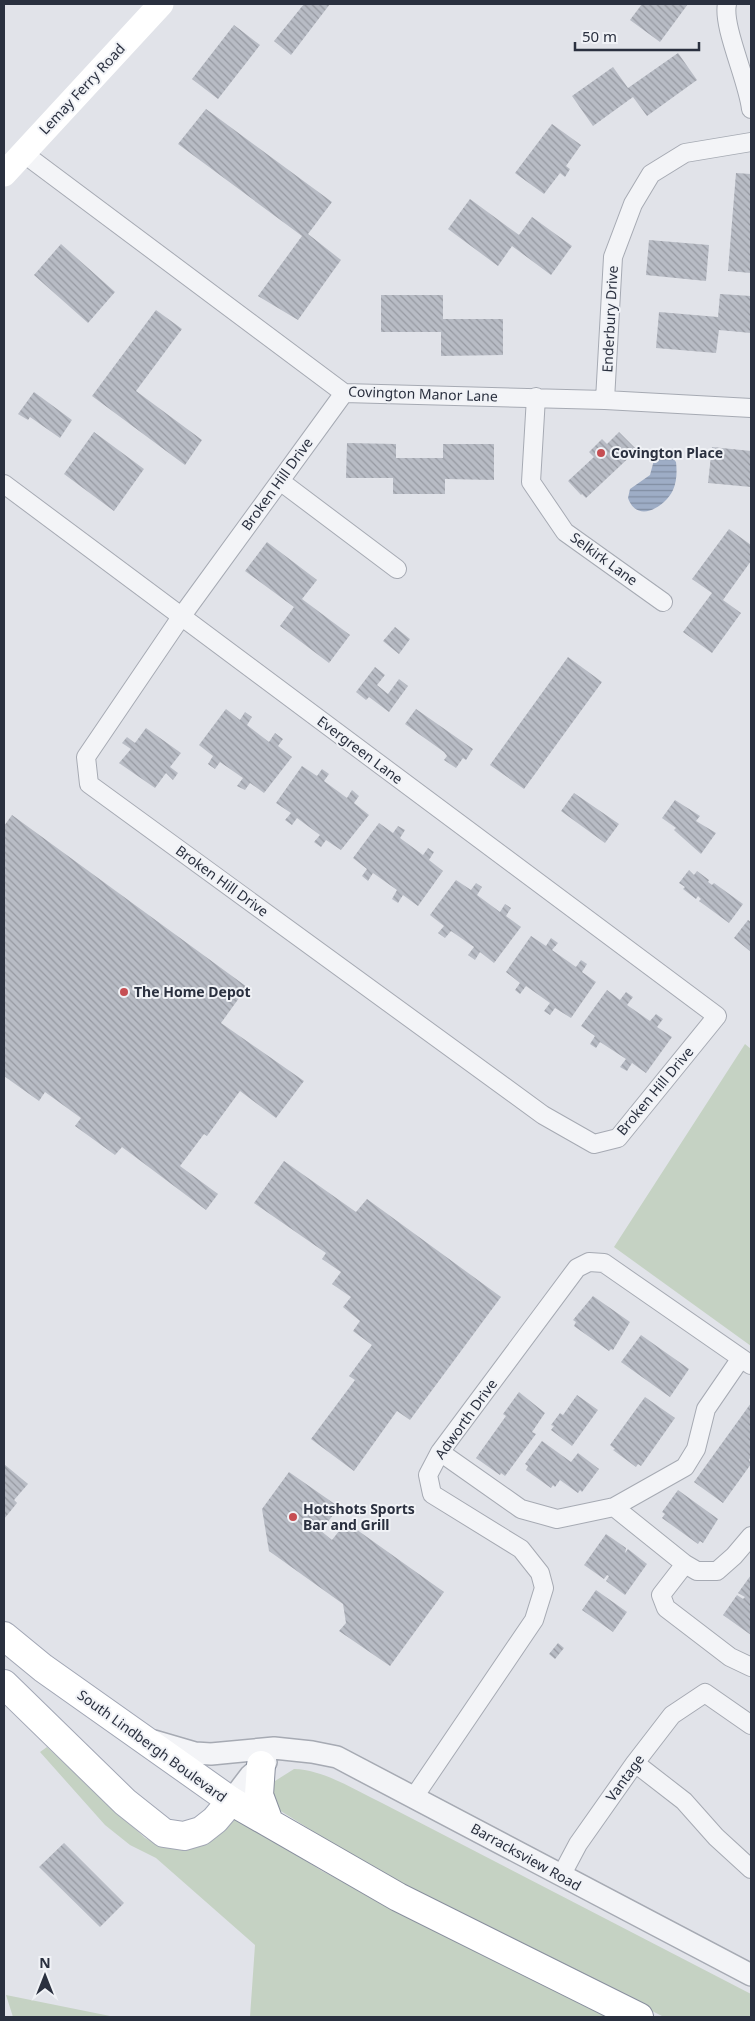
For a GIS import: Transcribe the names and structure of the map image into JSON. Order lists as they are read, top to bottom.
{
  "streets": {
    "main road": ["Lemay Ferry Road", "South Lindbergh Boulevard"],
    "street": [
      "Enderbury Drive",
      "Covington Manor Lane",
      "Broken Hill Drive",
      "Selkirk Lane",
      "Evergreen Lane",
      "Adworth Drive",
      "Vantage",
      "Barracksview Road"
    ]
  },
  "crossings": [
    ["Lemay Ferry Road", "Covington Manor Lane"],
    ["Enderbury Drive", "Covington Manor Lane"],
    ["Covington Manor Lane", "Broken Hill Drive"],
    ["Covington Manor Lane", "Selkirk Lane"],
    ["Broken Hill Drive", "Evergreen Lane"],
    ["Adworth Drive", "Barracksview Road"],
    ["South Lindbergh Boulevard", "Barracksview Road"],
    ["Vantage", "Barracksview Road"]
  ],
  "places": ["Covington Place", "The Home Depot", "Hotshots Sports Bar and Grill"],
  "scale_bar": "50 m",
  "north": "top"
}
